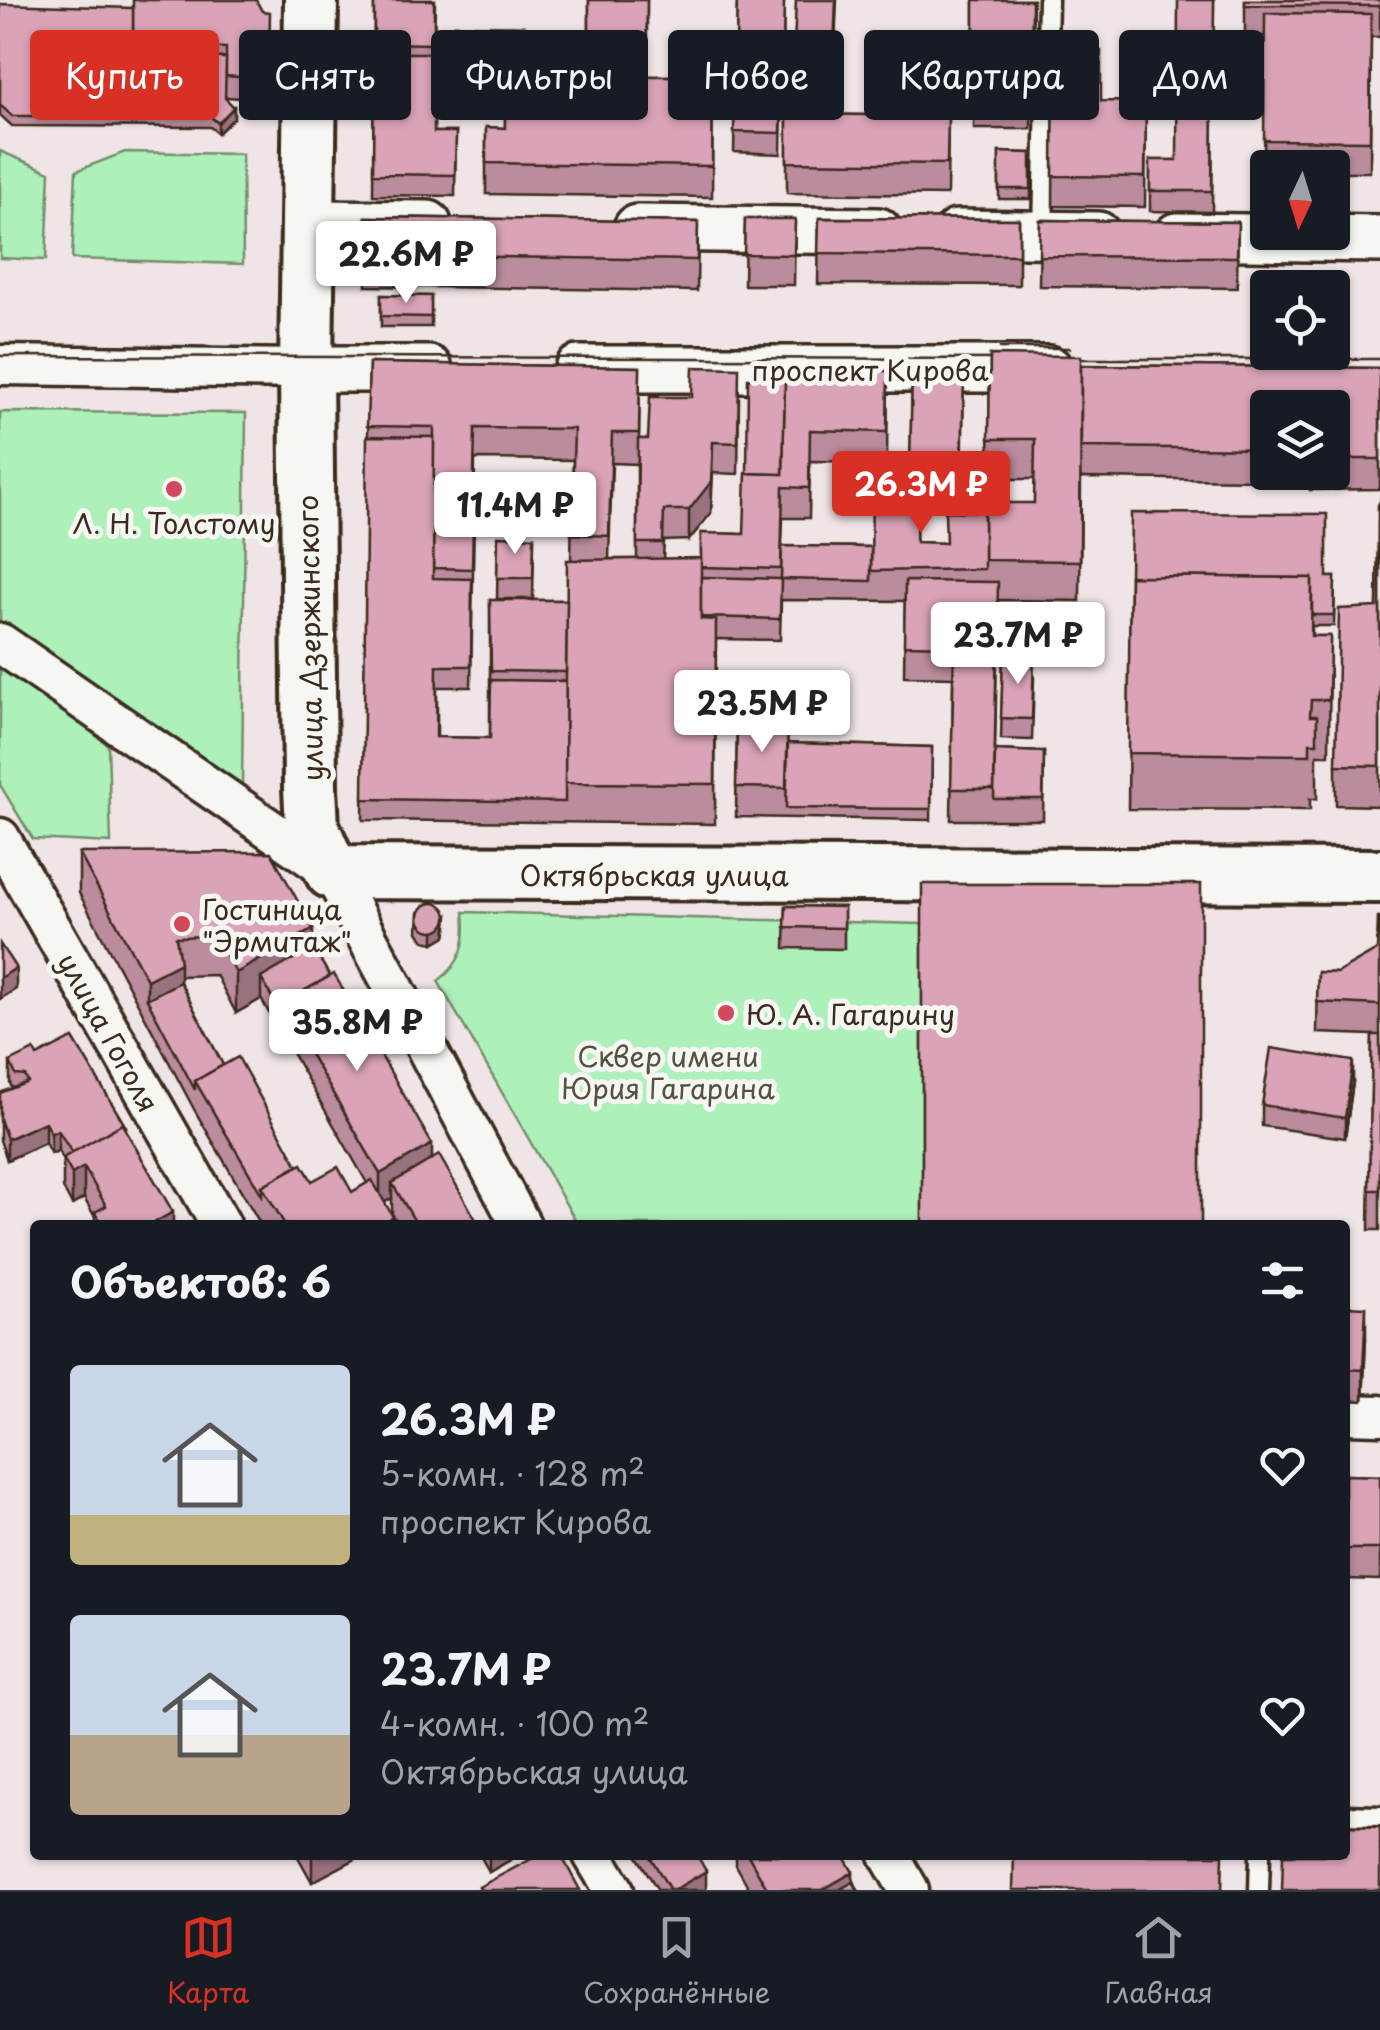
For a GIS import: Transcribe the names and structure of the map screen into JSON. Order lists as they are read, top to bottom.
{
  "streets": {
    "main road": ["улица Дзержинского", "Октябрьская улица"],
    "street": ["проспект Кирова", "улица Гоголя"]
  },
  "crossings": [
    ["улица Дзержинского", "Октябрьская улица"]
  ],
  "parks": ["Сквер имени Юрия Гагарина"],
  "places": ["Л. Н. Толстому", "Гостиница \"Эрмитаж\"", "Ю. А. Гагарину"],
  "north": "bottom",
  "page": {
    "chip": [
      "Купить",
      "Снять",
      "Фильтры",
      "Новое",
      "Квартира",
      "Дом"
    ],
    "price": [
      "22.6M ₽",
      "26.3M ₽",
      "11.4M ₽",
      "23.7M ₽",
      "23.5M ₽",
      "35.8M ₽"
    ],
    "heading": "Объектов: 6",
    "list": [
      {
        "name": "26.3M ₽",
        "note": "5-комн. · 128 m² · проспект Кирова"
      },
      {
        "name": "23.7M ₽",
        "note": "4-комн. · 100 m² · Октябрьская улица"
      }
    ],
    "tabs": ["Карта", "Сохранённые", "Главная"]
  }
}
